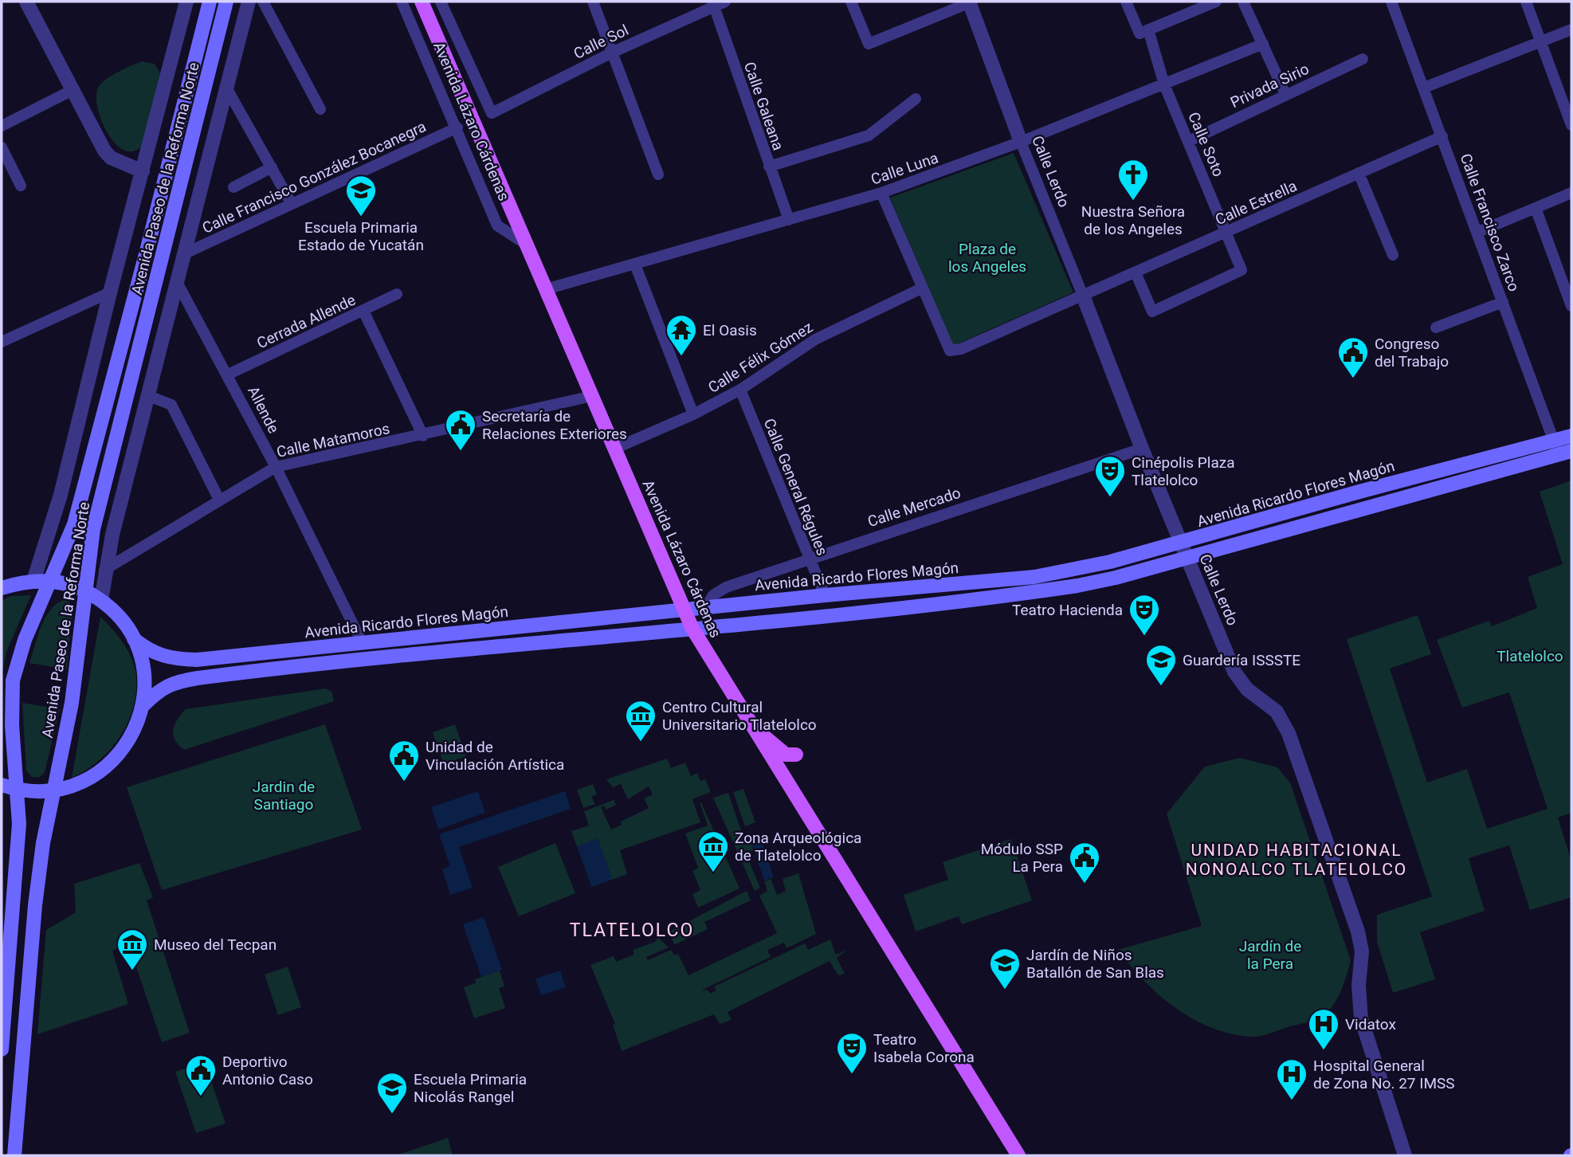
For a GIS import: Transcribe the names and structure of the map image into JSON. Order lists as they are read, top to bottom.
{
  "streets": {
    "main road": ["Avenida Lázaro Cárdenas", "Avenida Paseo de la Reforma Norte", "Avenida Ricardo Flores Magón"],
    "street": [
      "Calle Sol",
      "Privada Sirio",
      "Calle Galeana",
      "Calle Soto",
      "Calle Luna",
      "Calle Lerdo",
      "Calle Francisco González Bocanegra",
      "Calle Estrella",
      "Calle Francisco Zarco",
      "Cerrada Allende",
      "Calle Félix Gómez",
      "Allende",
      "Calle Matamoros",
      "Calle General Régules",
      "Calle Mercado"
    ]
  },
  "crossings": [
    ["Calle Sol", "Calle Galeana"],
    ["Privada Sirio", "Calle Soto"],
    ["Calle Galeana", "Calle Luna"],
    ["Avenida Lázaro Cárdenas", "Calle Luna"],
    ["Avenida Lázaro Cárdenas", "Calle Francisco González Bocanegra"],
    ["Avenida Lázaro Cárdenas", "Calle Félix Gómez"],
    ["Avenida Lázaro Cárdenas", "Calle Matamoros"],
    ["Avenida Lázaro Cárdenas", "Avenida Ricardo Flores Magón"],
    ["Calle Soto", "Calle Luna"],
    ["Calle Soto", "Calle Estrella"],
    ["Calle Luna", "Calle Lerdo"],
    ["Calle Lerdo", "Calle Estrella"],
    ["Calle Lerdo", "Avenida Ricardo Flores Magón"],
    ["Calle Lerdo", "Calle Mercado"],
    ["Calle Francisco González Bocanegra", "Avenida Paseo de la Reforma Norte"],
    ["Avenida Paseo de la Reforma Norte", "Allende"],
    ["Avenida Paseo de la Reforma Norte", "Calle Matamoros"],
    ["Calle Estrella", "Calle Francisco Zarco"],
    ["Calle Estrella", "Calle Félix Gómez"],
    ["Calle Francisco Zarco", "Avenida Ricardo Flores Magón"],
    ["Cerrada Allende", "Allende"],
    ["Calle Félix Gómez", "Calle General Régules"],
    ["Allende", "Calle Matamoros"],
    ["Allende", "Avenida Ricardo Flores Magón"],
    ["Calle General Régules", "Avenida Ricardo Flores Magón"],
    ["Calle General Régules", "Calle Mercado"],
    ["Avenida Ricardo Flores Magón", "Calle Mercado"]
  ],
  "districts": ["UNIDAD HABITACIONAL NONOALCO TLATELOLCO", "TLATELOLCO"],
  "parks": [
    "Plaza de los Angeles",
    "Tlatelolco",
    "Jardin de Santiago",
    "Jardín de la Pera"
  ],
  "places": {
    "church": ["Nuestra Señora de los Angeles"],
    "school or university": [
      "Escuela Primaria Estado de Yucatán",
      "Guardería ISSSTE",
      "Jardín de Niños Batallón de San Blas",
      "Escuela Primaria Nicolás Rangel"
    ],
    "temple": ["El Oasis"],
    "public building": [
      "Congreso del Trabajo",
      "Secretaría de Relaciones Exteriores",
      "Unidad de Vinculación Artística",
      "Módulo SSP La Pera",
      "Deportivo Antonio Caso"
    ],
    "theatre": ["Cinépolis Plaza Tlatelolco", "Teatro Hacienda", "Teatro Isabela Corona"],
    "museum": ["Centro Cultural Universitario Tlatelolco", "Zona Arqueológica de Tlatelolco", "Museo del Tecpan"],
    "hospital": ["Vidatox", "Hospital General de Zona No. 27 IMSS"]
  }
}
